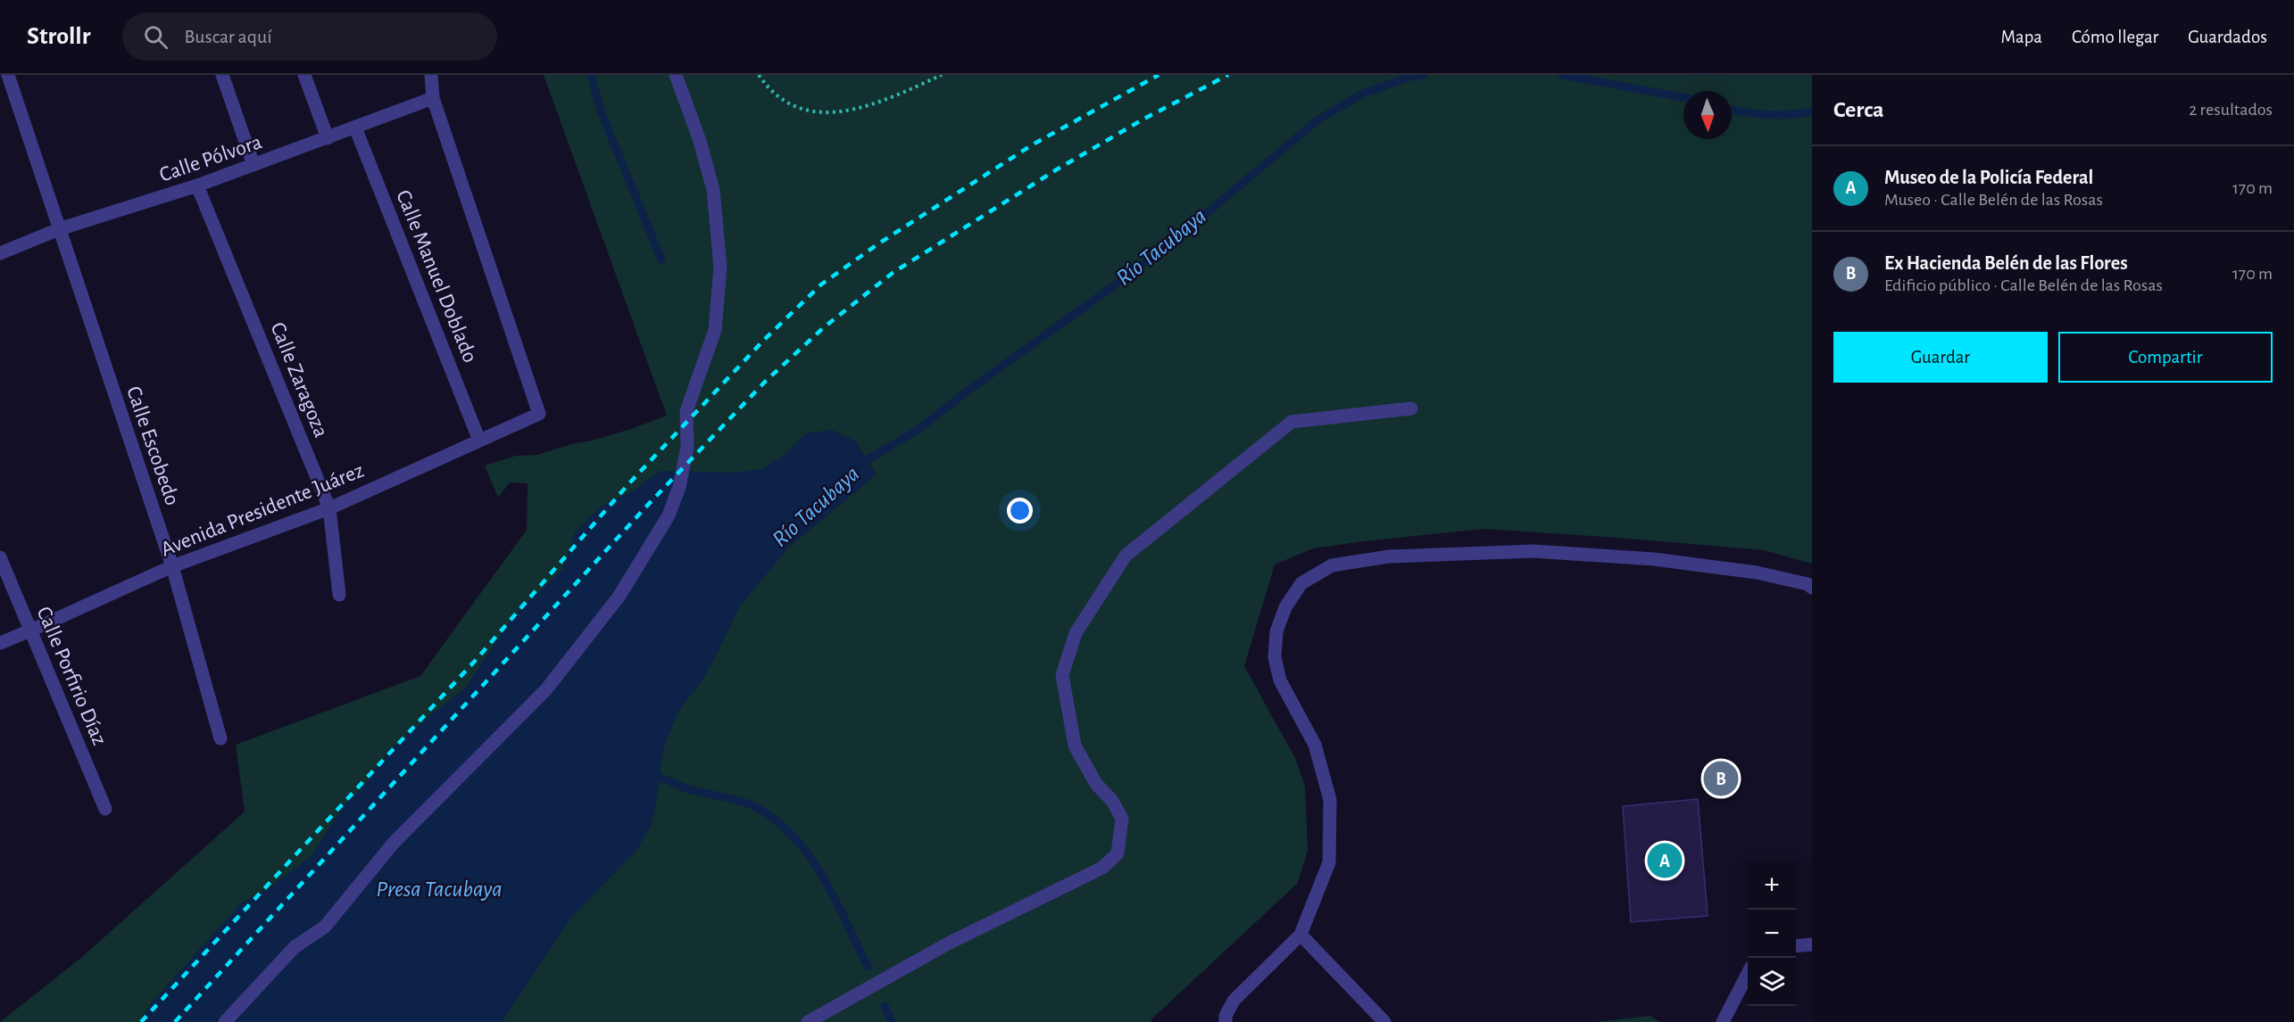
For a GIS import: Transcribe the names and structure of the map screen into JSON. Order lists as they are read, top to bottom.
{
  "streets": {
    "street": [
      "Calle Pólvora",
      "Calle Manuel Doblado",
      "Calle Zaragoza",
      "Calle Escobedo",
      "Avenida Presidente Juárez",
      "Calle Porfirio Díaz"
    ]
  },
  "crossings": [
    ["Calle Pólvora", "Calle Manuel Doblado"],
    ["Calle Pólvora", "Calle Zaragoza"],
    ["Calle Pólvora", "Calle Escobedo"],
    ["Calle Pólvora", "Avenida Presidente Juárez"],
    ["Calle Manuel Doblado", "Avenida Presidente Juárez"],
    ["Calle Zaragoza", "Avenida Presidente Juárez"],
    ["Calle Escobedo", "Avenida Presidente Juárez"],
    ["Avenida Presidente Juárez", "Calle Porfirio Díaz"]
  ],
  "water": ["Río Tacubaya", "Presa Tacubaya"],
  "north": "bottom",
  "page": {
    "header": "Strollr",
    "search": "Buscar aquí",
    "nav": ["Mapa", "Cómo llegar", "Guardados"],
    "heading": ["Cerca", "2 resultados"],
    "list": [
      {
        "mark": "A",
        "name": "Museo de la Policía Federal",
        "note": "Museo · Calle Belén de las Rosas",
        "value": "170 m"
      },
      {
        "mark": "B",
        "name": "Ex Hacienda Belén de las Flores",
        "note": "Edificio público · Calle Belén de las Rosas",
        "value": "170 m"
      }
    ],
    "buttons": ["Guardar", "Compartir"],
    "pins": ["B", "A"],
    "map_buttons": ["+", "−"]
  }
}
